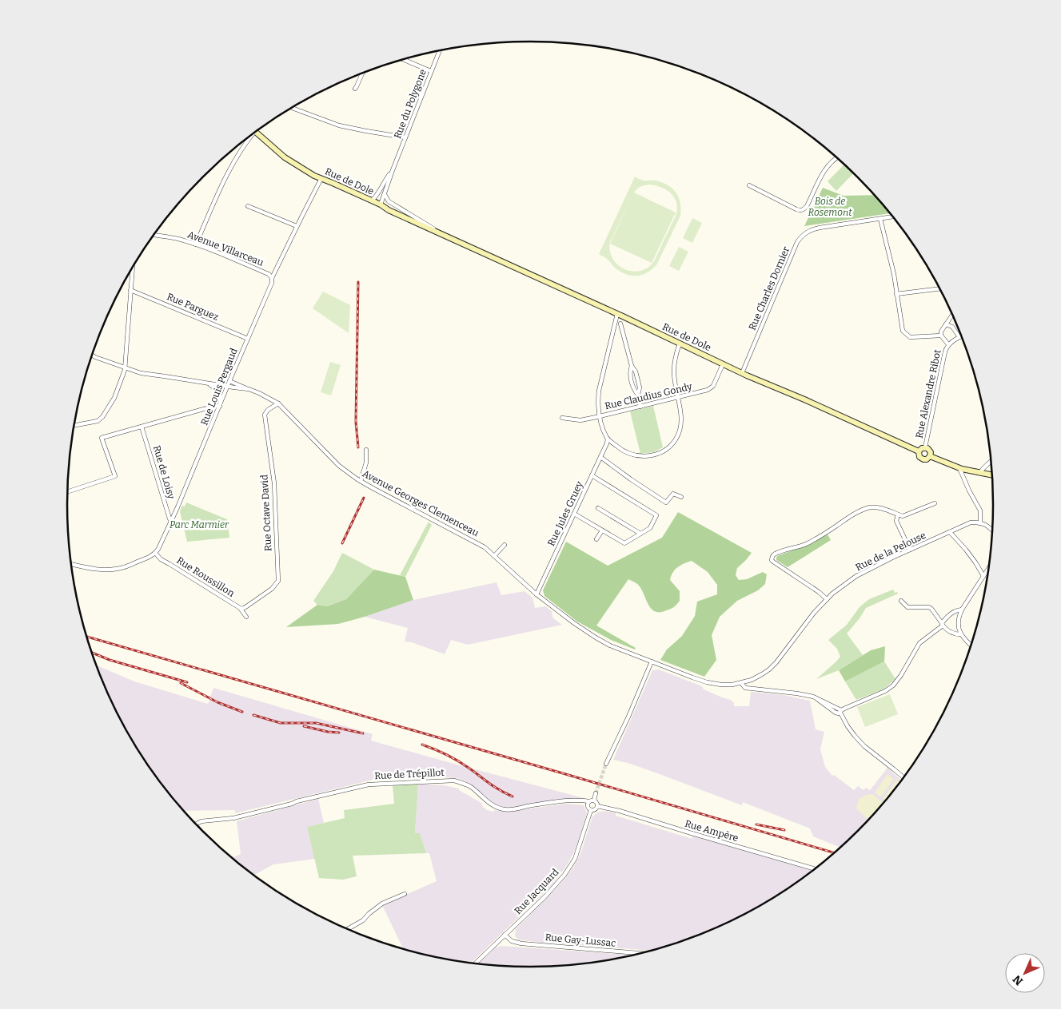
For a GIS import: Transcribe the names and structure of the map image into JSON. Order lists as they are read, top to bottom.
{
  "streets": {
    "main road": ["Rue de Dole"],
    "street": [
      "Rue du Polygone",
      "Avenue Villarceau",
      "Rue Charles Dornier",
      "Rue Parguez",
      "Rue Louis Pergaud",
      "Rue Alexandre Ribot",
      "Rue Claudius Gondy",
      "Rue de Loisy",
      "Avenue Georges Clemenceau",
      "Rue Octave David",
      "Rue Jules Gruey",
      "Rue de la Pelouse",
      "Rue Roussillon",
      "Rue de Trépillot",
      "Rue Ampère",
      "Rue Jacquard",
      "Rue Gay-Lussac"
    ]
  },
  "crossings": [
    ["Rue du Polygone", "Rue de Dole"],
    ["Rue de Dole", "Rue Charles Dornier"],
    ["Rue de Dole", "Rue Louis Pergaud"],
    ["Rue de Dole", "Rue Alexandre Ribot"],
    ["Rue de Dole", "Rue Claudius Gondy"],
    ["Avenue Villarceau", "Rue Louis Pergaud"],
    ["Rue Parguez", "Rue Louis Pergaud"],
    ["Rue Louis Pergaud", "Rue de Loisy"],
    ["Rue Louis Pergaud", "Avenue Georges Clemenceau"],
    ["Rue Louis Pergaud", "Rue Roussillon"],
    ["Avenue Georges Clemenceau", "Rue Octave David"],
    ["Avenue Georges Clemenceau", "Rue Jules Gruey"],
    ["Avenue Georges Clemenceau", "Rue de la Pelouse"],
    ["Rue Octave David", "Rue Roussillon"],
    ["Rue de Trépillot", "Rue Ampère"],
    ["Rue de Trépillot", "Rue Jacquard"],
    ["Rue Ampère", "Rue Jacquard"],
    ["Rue Jacquard", "Rue Gay-Lussac"]
  ],
  "parks": ["Bois de Rosemont", "Parc Marmier"],
  "north": "bottom left"
}
